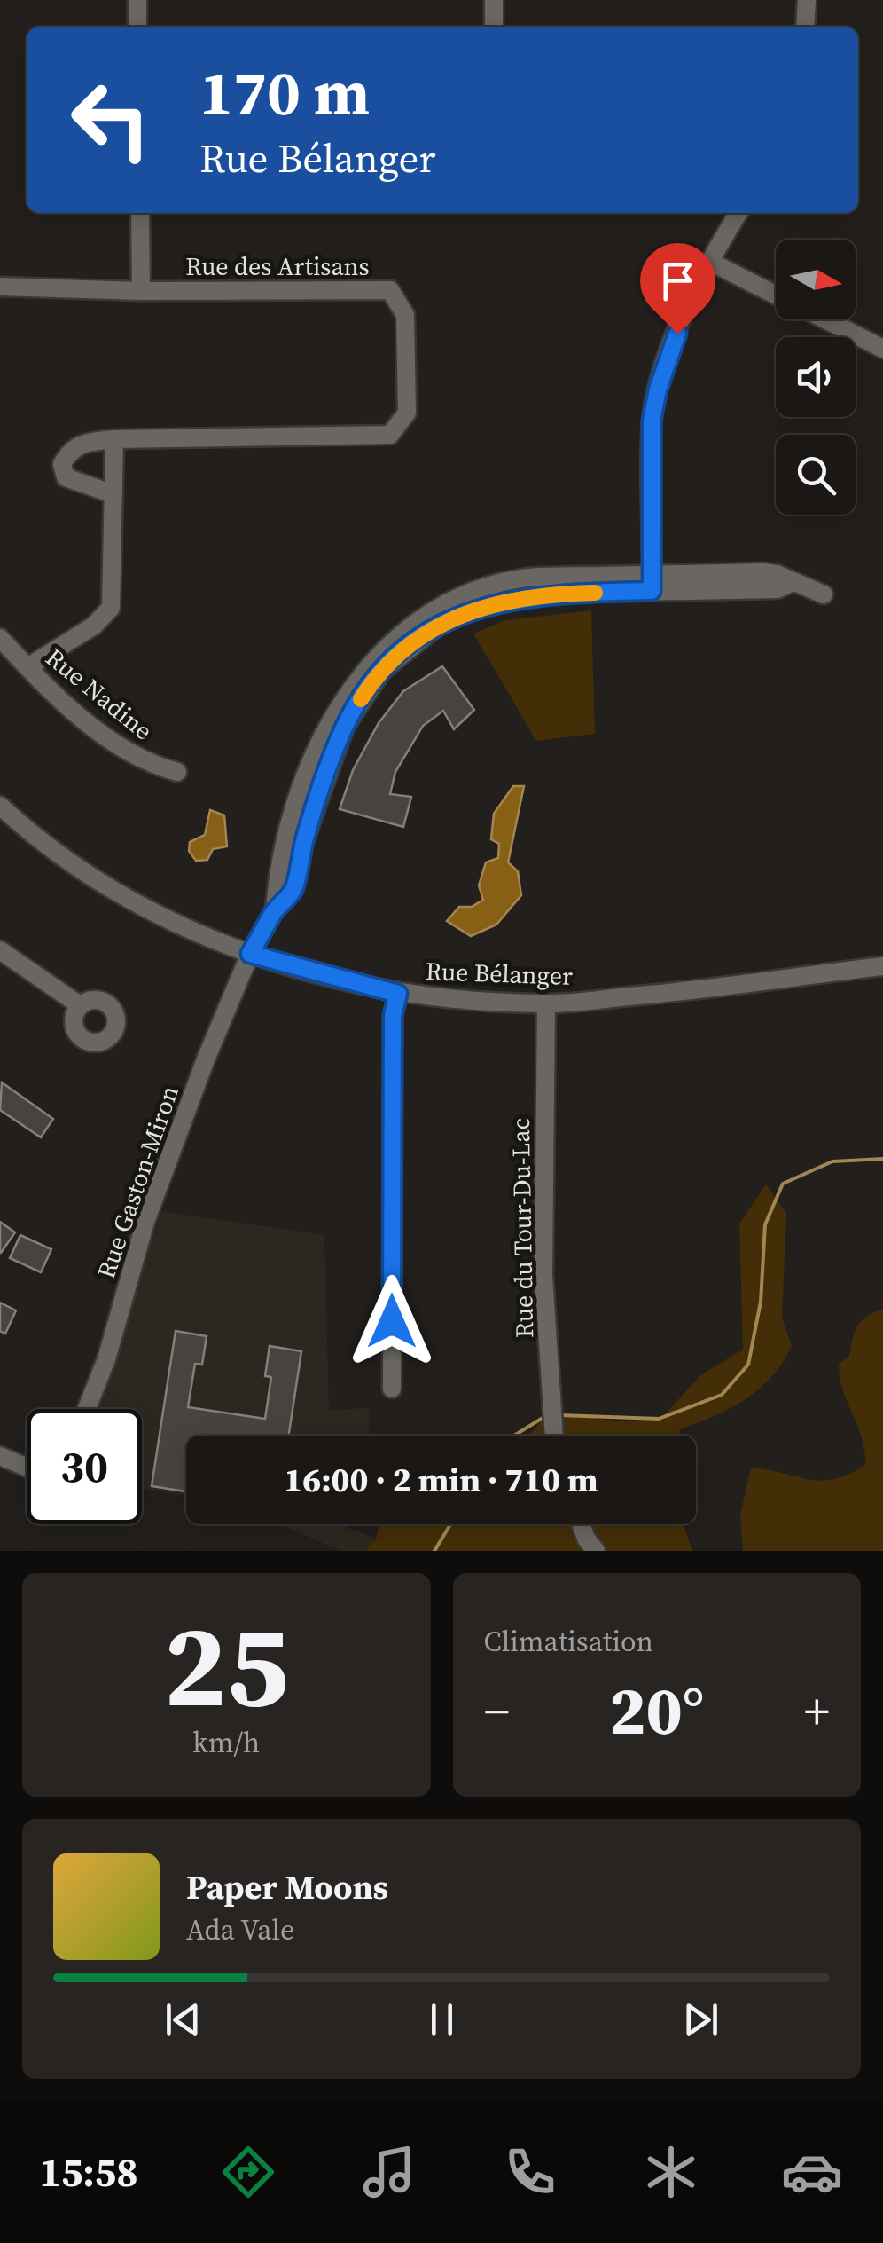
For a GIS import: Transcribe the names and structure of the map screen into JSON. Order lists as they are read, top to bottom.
{
  "streets": {
    "street": [
      "Rue des Artisans",
      "Rue Nadine",
      "Rue Bélanger",
      "Rue Gaston-Miron",
      "Rue du Tour-Du-Lac"
    ]
  },
  "crossings": [
    ["Rue Bélanger", "Rue Gaston-Miron"],
    ["Rue Bélanger", "Rue du Tour-Du-Lac"]
  ],
  "north": "right",
  "page": {
    "turn": ["170 m", "Rue Bélanger"],
    "limit": "30",
    "trip": "16:00 · 2 min · 710 m",
    "tile": [
      ["25", "km/h"],
      "Climatisation"
    ],
    "heat": ["−", "20°", "+"],
    "song": ["Paper Moons", "Ada Vale"],
    "tabs": "15:58"
  }
}
